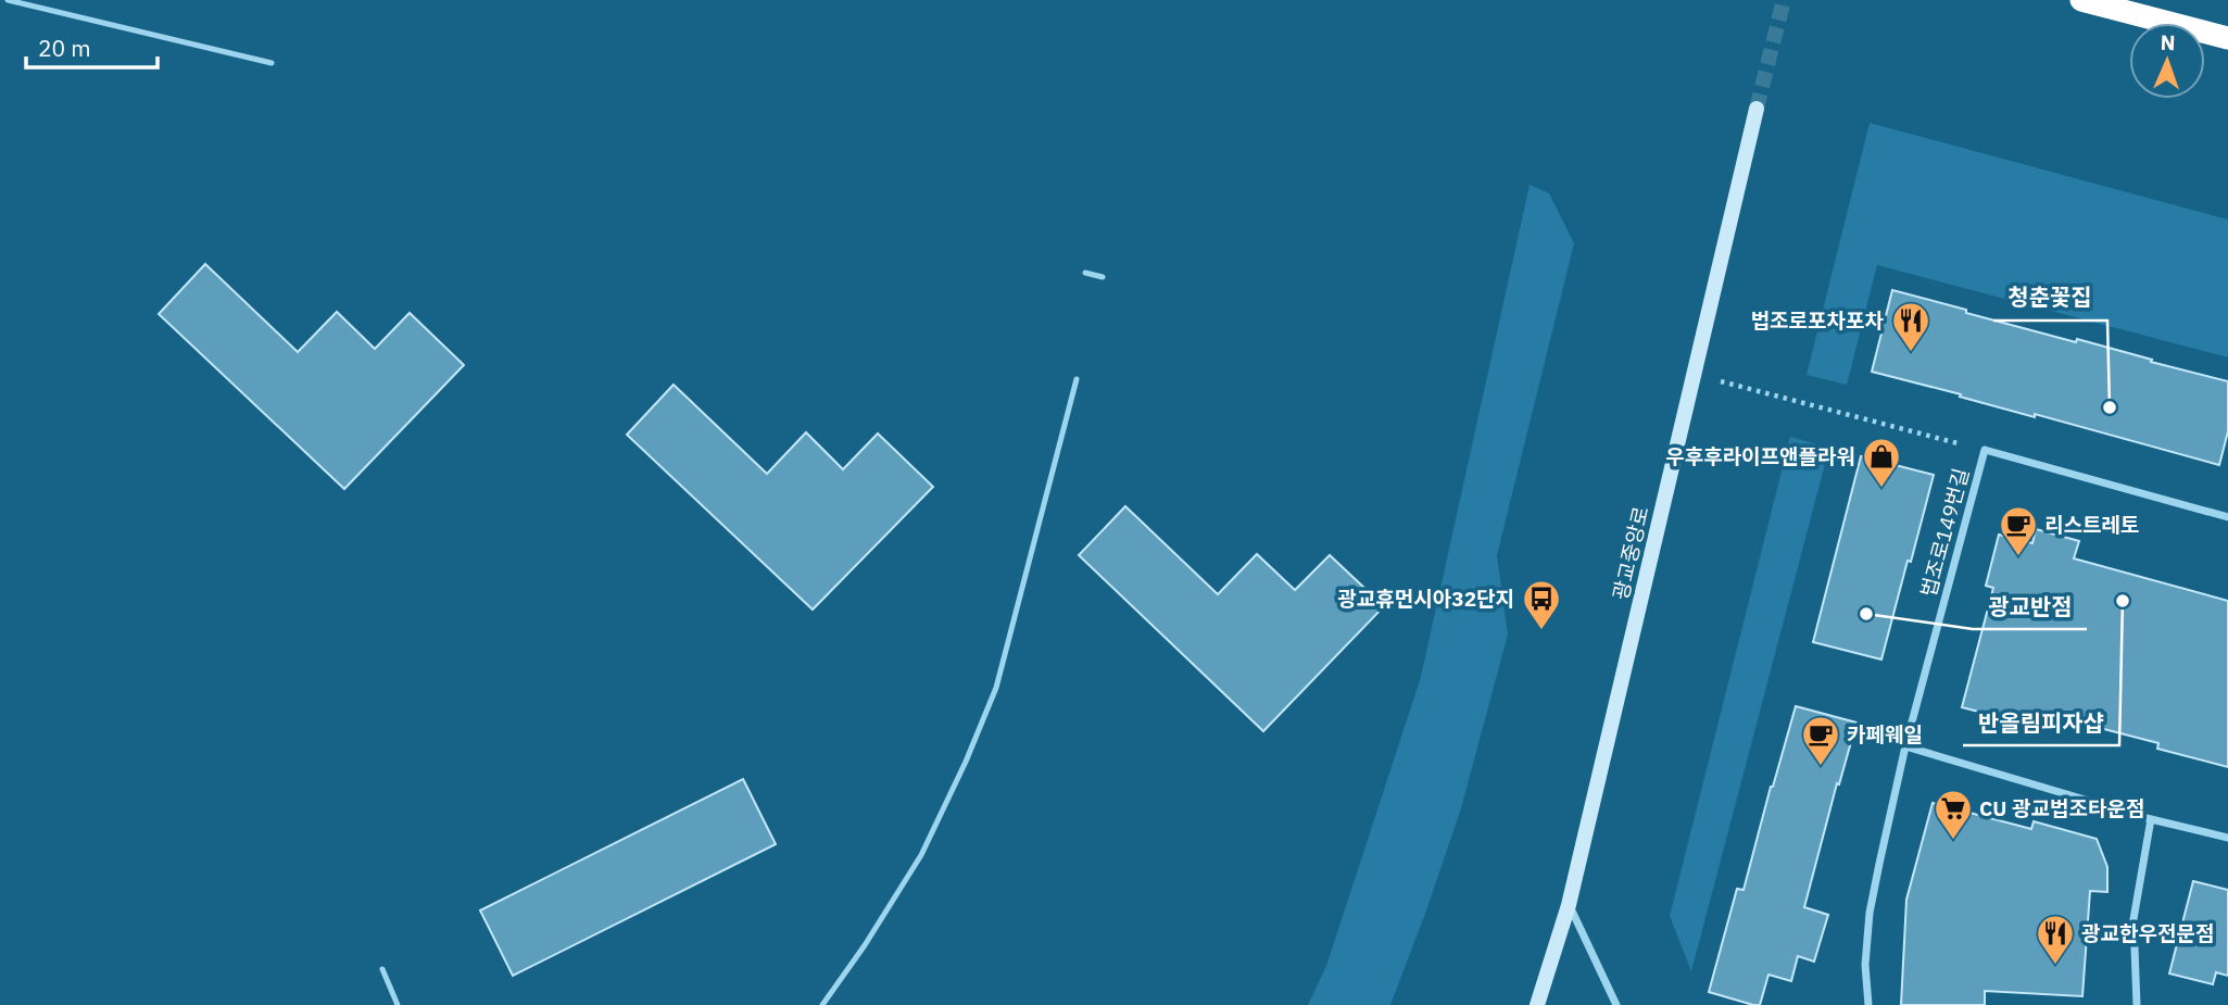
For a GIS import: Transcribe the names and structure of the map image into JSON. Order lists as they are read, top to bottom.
{
  "streets": {
    "main road": ["광교중앙로"],
    "street": ["법조로149번길"]
  },
  "places": {
    "restaurant": ["법조로포차포차", "광교한우전문점"],
    "other": ["청춘꽃집", "반올림피자샵", "광교반점"],
    "shop": ["우후후라이프앤플라워"],
    "cafe": ["리스트레토", "카페웨일"],
    "bus stop": ["광교휴먼시아32단지"],
    "supermarket": ["CU 광교법조타운점"]
  },
  "scale_bar": "20 m",
  "north": "top"
}
